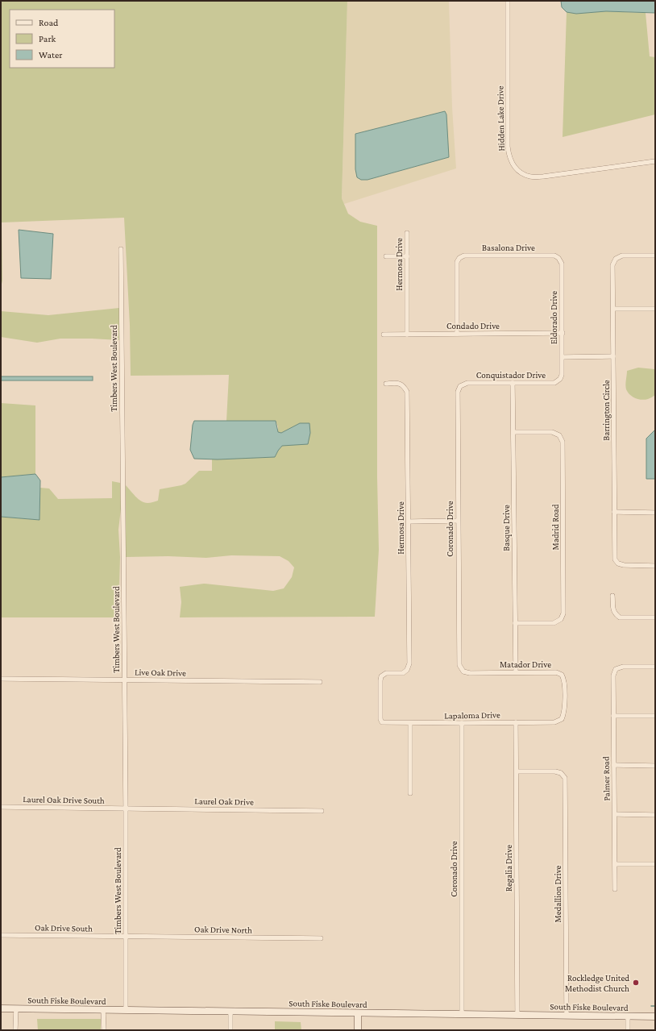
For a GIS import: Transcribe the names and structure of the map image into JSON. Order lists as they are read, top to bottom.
{
  "streets": {
    "main road": ["South Fiske Boulevard"],
    "street": [
      "Hidden Lake Drive",
      "Basalona Drive",
      "Hermosa Drive",
      "Eldorado Drive",
      "Condado Drive",
      "Timbers West Boulevard",
      "Conquistador Drive",
      "Barrington Circle",
      "Madrid Road",
      "Basque Drive",
      "Coronado Drive",
      "Matador Drive",
      "Live Oak Drive",
      "Lapaloma Drive",
      "Palmer Road",
      "Laurel Oak Drive South",
      "Laurel Oak Drive",
      "Regalia Drive",
      "Medallion Drive",
      "Oak Drive South",
      "Oak Drive North"
    ]
  },
  "crossings": [
    ["Basalona Drive", "Eldorado Drive"],
    ["Basalona Drive", "Condado Drive"],
    ["Hermosa Drive", "Condado Drive"],
    ["Hermosa Drive", "Lapaloma Drive"],
    ["Eldorado Drive", "Condado Drive"],
    ["Eldorado Drive", "Conquistador Drive"],
    ["Timbers West Boulevard", "Live Oak Drive"],
    ["Timbers West Boulevard", "Laurel Oak Drive South"],
    ["Timbers West Boulevard", "Laurel Oak Drive"],
    ["Timbers West Boulevard", "Oak Drive South"],
    ["Timbers West Boulevard", "Oak Drive North"],
    ["Timbers West Boulevard", "South Fiske Boulevard"],
    ["Conquistador Drive", "Basque Drive"],
    ["Conquistador Drive", "Coronado Drive"],
    ["Madrid Road", "Basque Drive"],
    ["Basque Drive", "Matador Drive"],
    ["Coronado Drive", "Matador Drive"],
    ["Coronado Drive", "Lapaloma Drive"],
    ["Coronado Drive", "South Fiske Boulevard"],
    ["Matador Drive", "Lapaloma Drive"],
    ["Lapaloma Drive", "Regalia Drive"],
    ["Laurel Oak Drive South", "Laurel Oak Drive"],
    ["Regalia Drive", "Medallion Drive"],
    ["Regalia Drive", "South Fiske Boulevard"],
    ["Medallion Drive", "South Fiske Boulevard"],
    ["Oak Drive South", "Oak Drive North"]
  ],
  "places": ["Rockledge United Methodist Church"],
  "legend": ["Road", "Park", "Water"]
}
